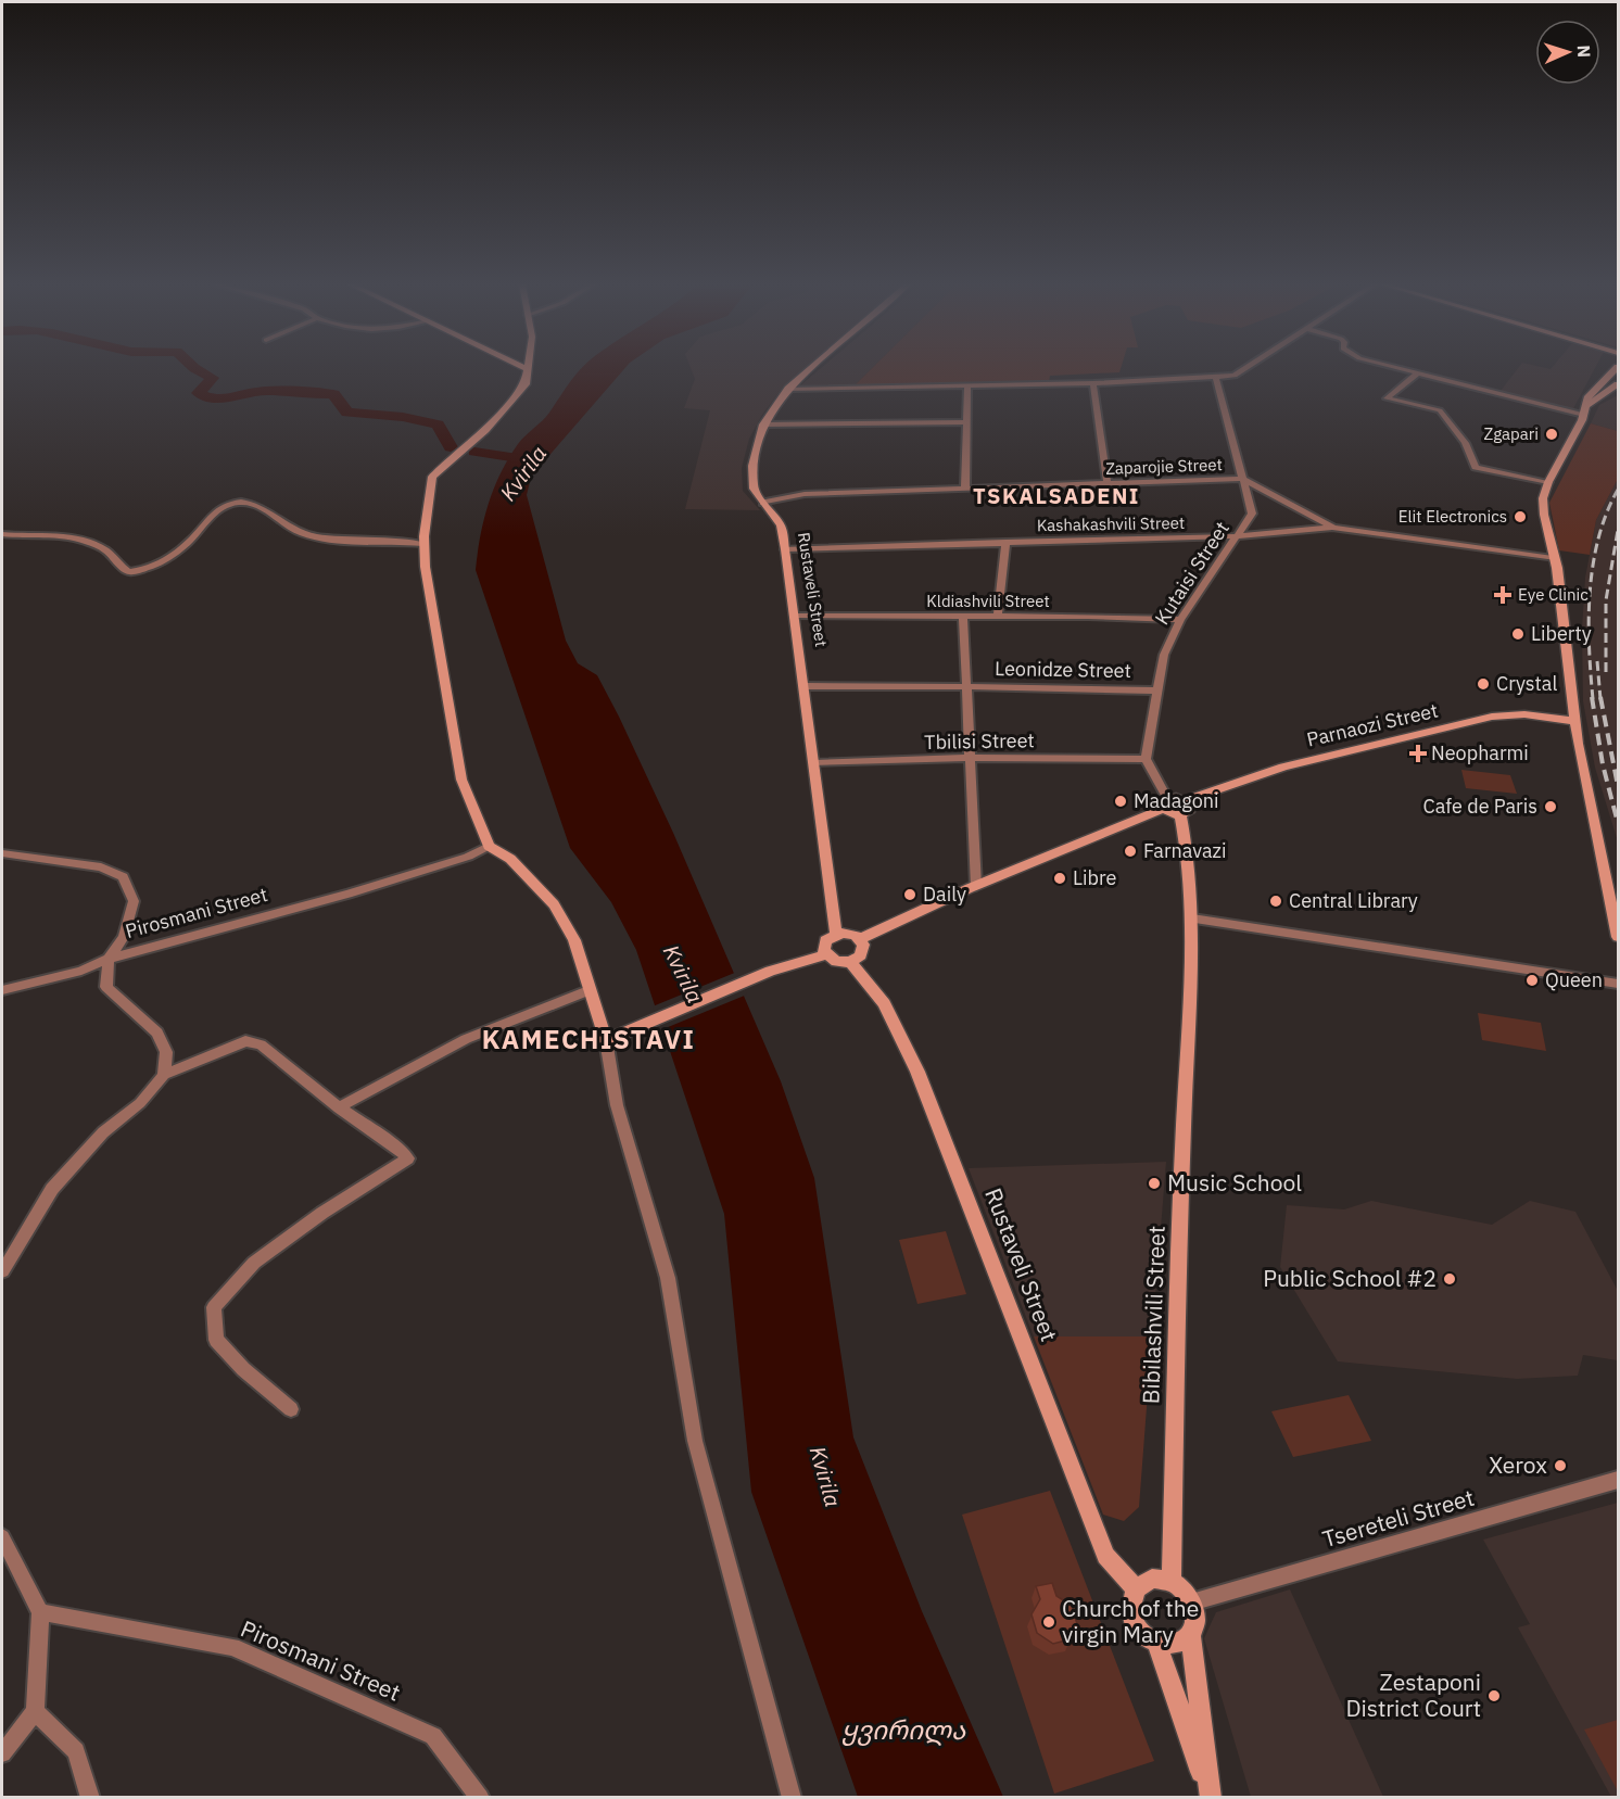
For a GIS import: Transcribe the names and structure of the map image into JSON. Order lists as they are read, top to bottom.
{
  "streets": {
    "street": [
      "Zaparojie Street",
      "Kashakashvili Street",
      "Kutaisi Street",
      "Rustaveli Street",
      "Kldiashvili Street",
      "Leonidze Street",
      "Parnaozi Street",
      "Tbilisi Street",
      "Pirosmani Street",
      "Bibilashvili Street",
      "Tsereteli Street"
    ]
  },
  "crossings": [
    ["Zaparojie Street", "Kashakashvili Street"],
    ["Zaparojie Street", "Kutaisi Street"],
    ["Zaparojie Street", "Rustaveli Street"],
    ["Kashakashvili Street", "Kutaisi Street"],
    ["Kashakashvili Street", "Rustaveli Street"],
    ["Kutaisi Street", "Kldiashvili Street"],
    ["Kutaisi Street", "Leonidze Street"],
    ["Kutaisi Street", "Tbilisi Street"],
    ["Rustaveli Street", "Kldiashvili Street"],
    ["Rustaveli Street", "Leonidze Street"],
    ["Rustaveli Street", "Tbilisi Street"],
    ["Rustaveli Street", "Bibilashvili Street"],
    ["Rustaveli Street", "Tsereteli Street"],
    ["Kldiashvili Street", "Leonidze Street"],
    ["Leonidze Street", "Tbilisi Street"],
    ["Parnaozi Street", "Bibilashvili Street"],
    ["Bibilashvili Street", "Tsereteli Street"]
  ],
  "districts": ["TSKALSADENI", "KAMECHISTAVI"],
  "water": ["Kvirila", "ყვირილა"],
  "places": {
    "other": [
      "Zgapari",
      "Elit Electronics",
      "Liberty",
      "Crystal",
      "Madagoni",
      "Cafe de Paris",
      "Farnavazi",
      "Libre",
      "Daily",
      "Central Library",
      "Queen",
      "Music School",
      "Public School #2",
      "Xerox",
      "Church of the virgin Mary",
      "Zestaponi District Court"
    ],
    "health": ["Eye Clinic", "Neopharmi"]
  },
  "north": "right"
}
